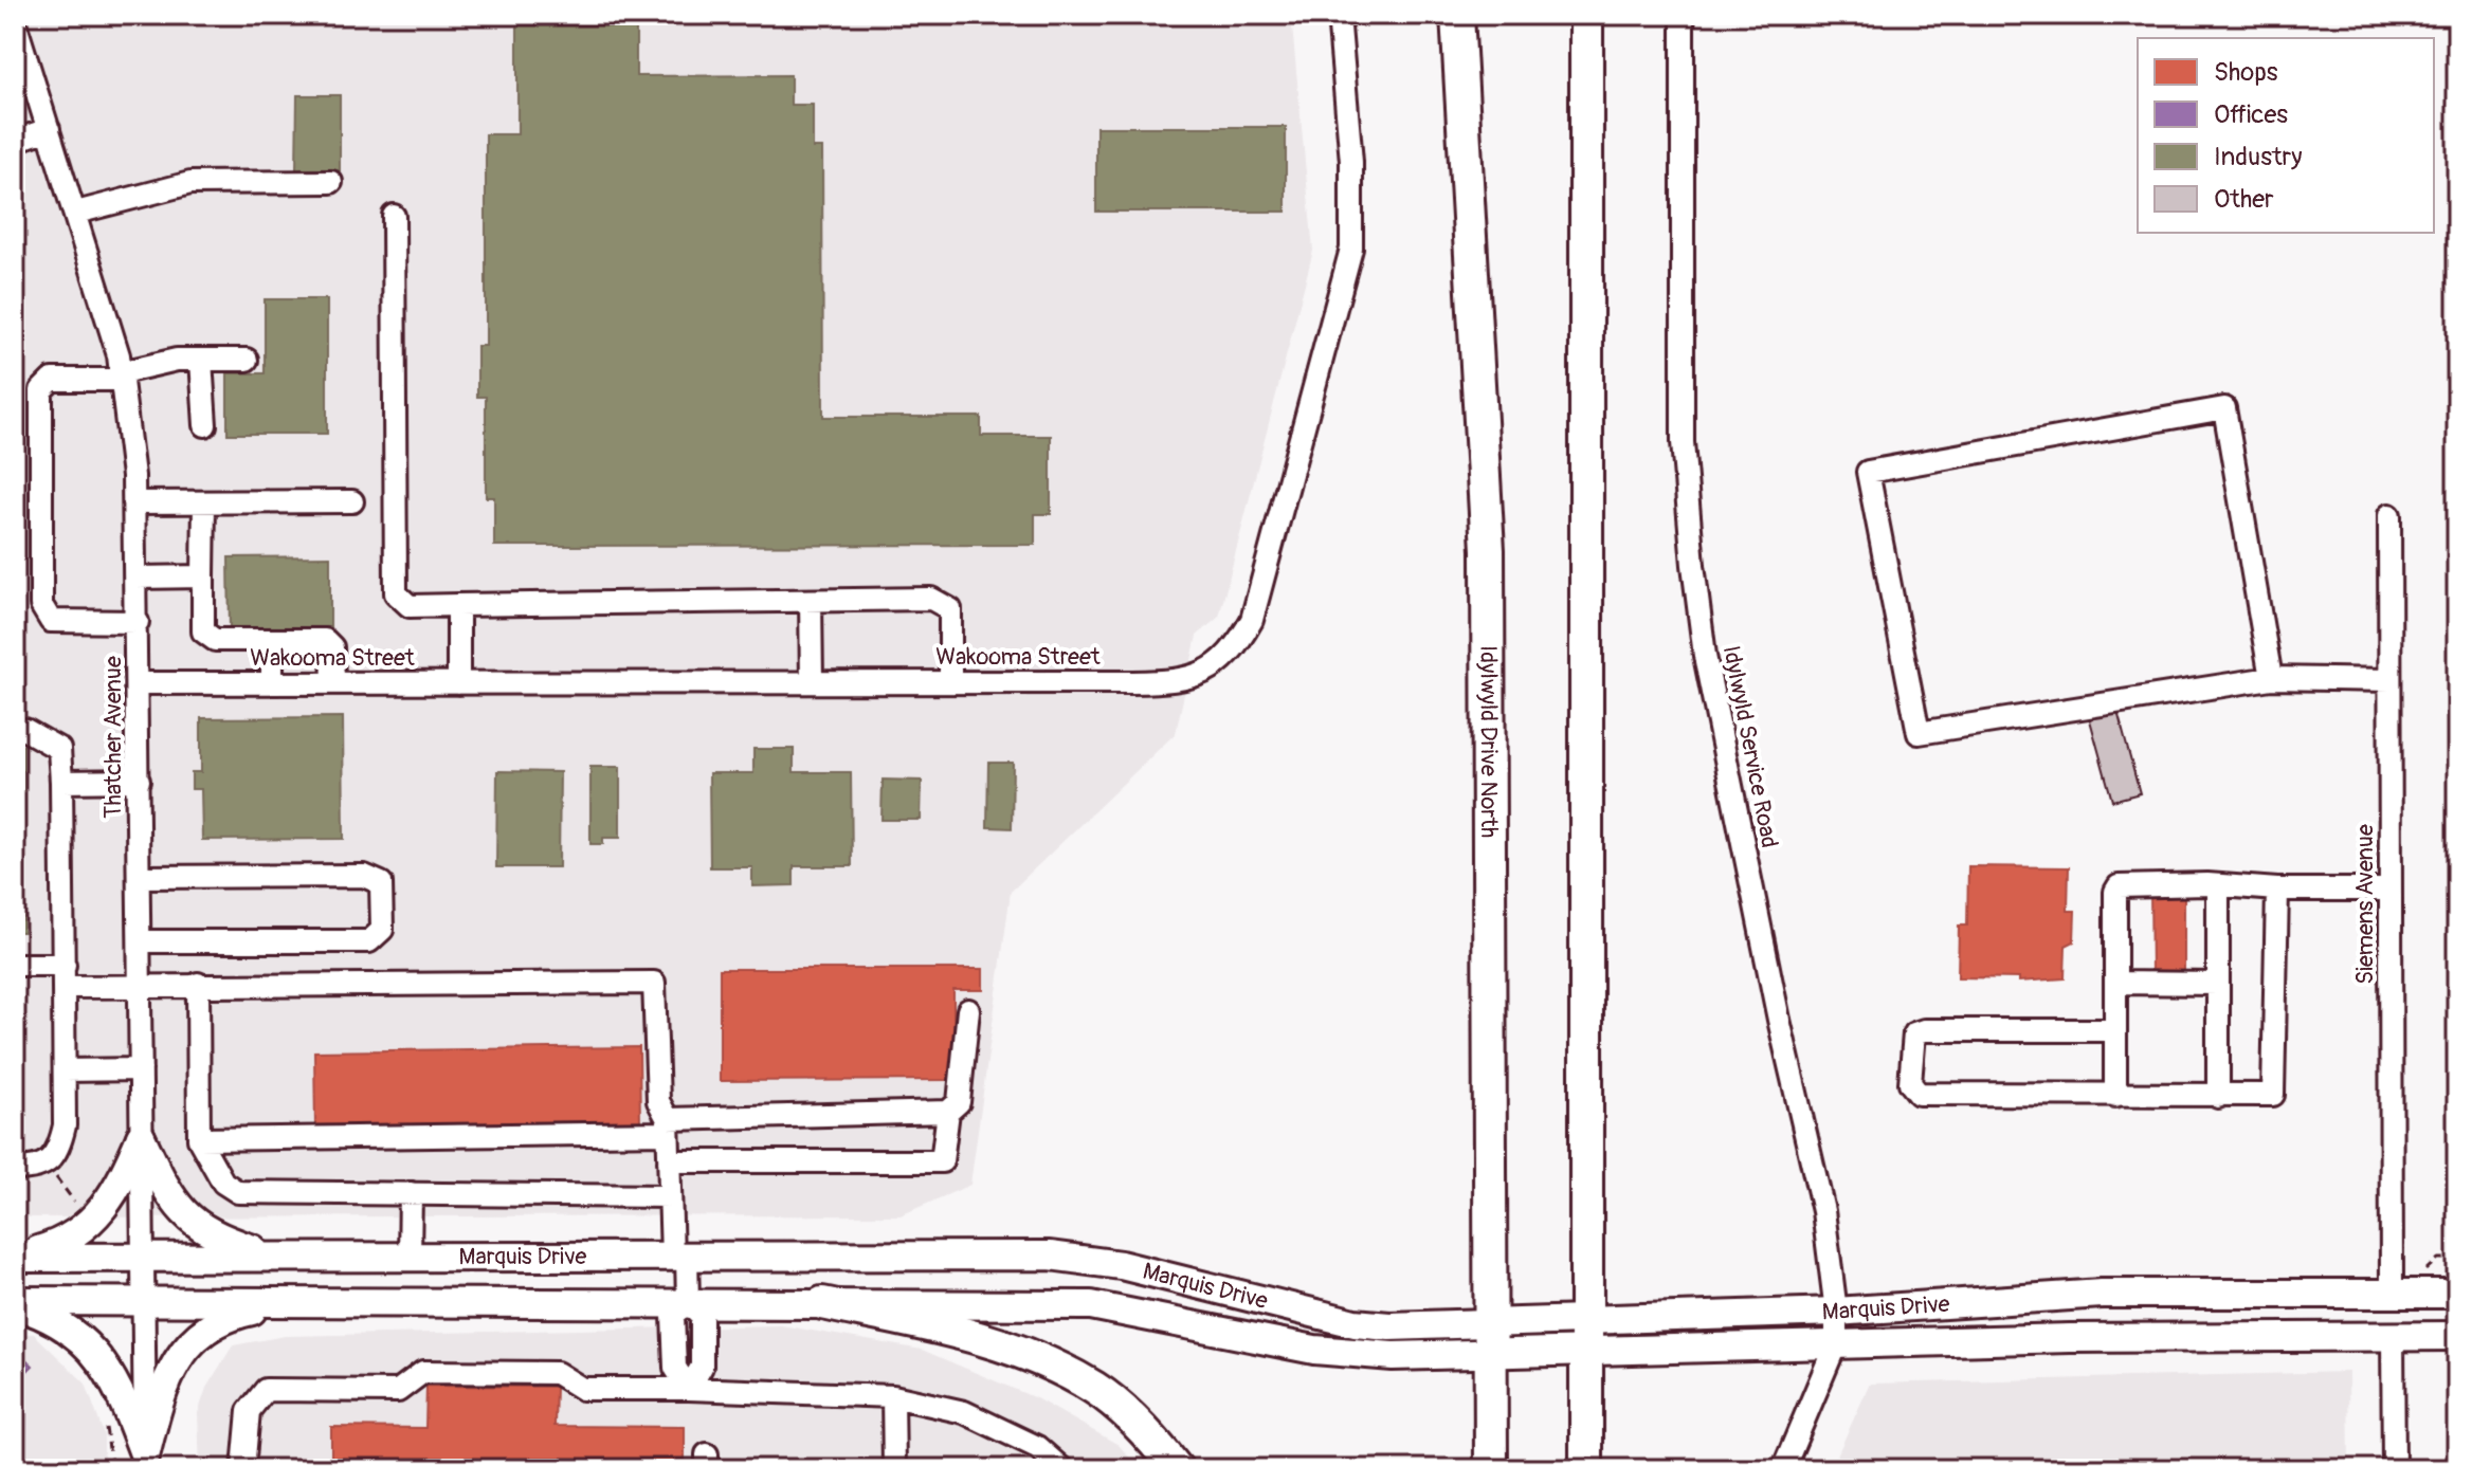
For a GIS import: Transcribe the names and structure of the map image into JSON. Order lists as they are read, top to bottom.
{
  "streets": {
    "highway": ["Idylwyld Drive North"],
    "main road": ["Marquis Drive"],
    "street": [
      "Wakooma Street",
      "Thatcher Avenue",
      "Idylwyld Service Road",
      "Siemens Avenue"
    ]
  },
  "crossings": [
    ["Wakooma Street", "Thatcher Avenue"],
    ["Thatcher Avenue", "Marquis Drive"],
    ["Idylwyld Drive North", "Marquis Drive"],
    ["Idylwyld Service Road", "Marquis Drive"],
    ["Siemens Avenue", "Marquis Drive"]
  ],
  "legend": [
    "Shops",
    "Offices",
    "Industry",
    "Other"
  ]
}
